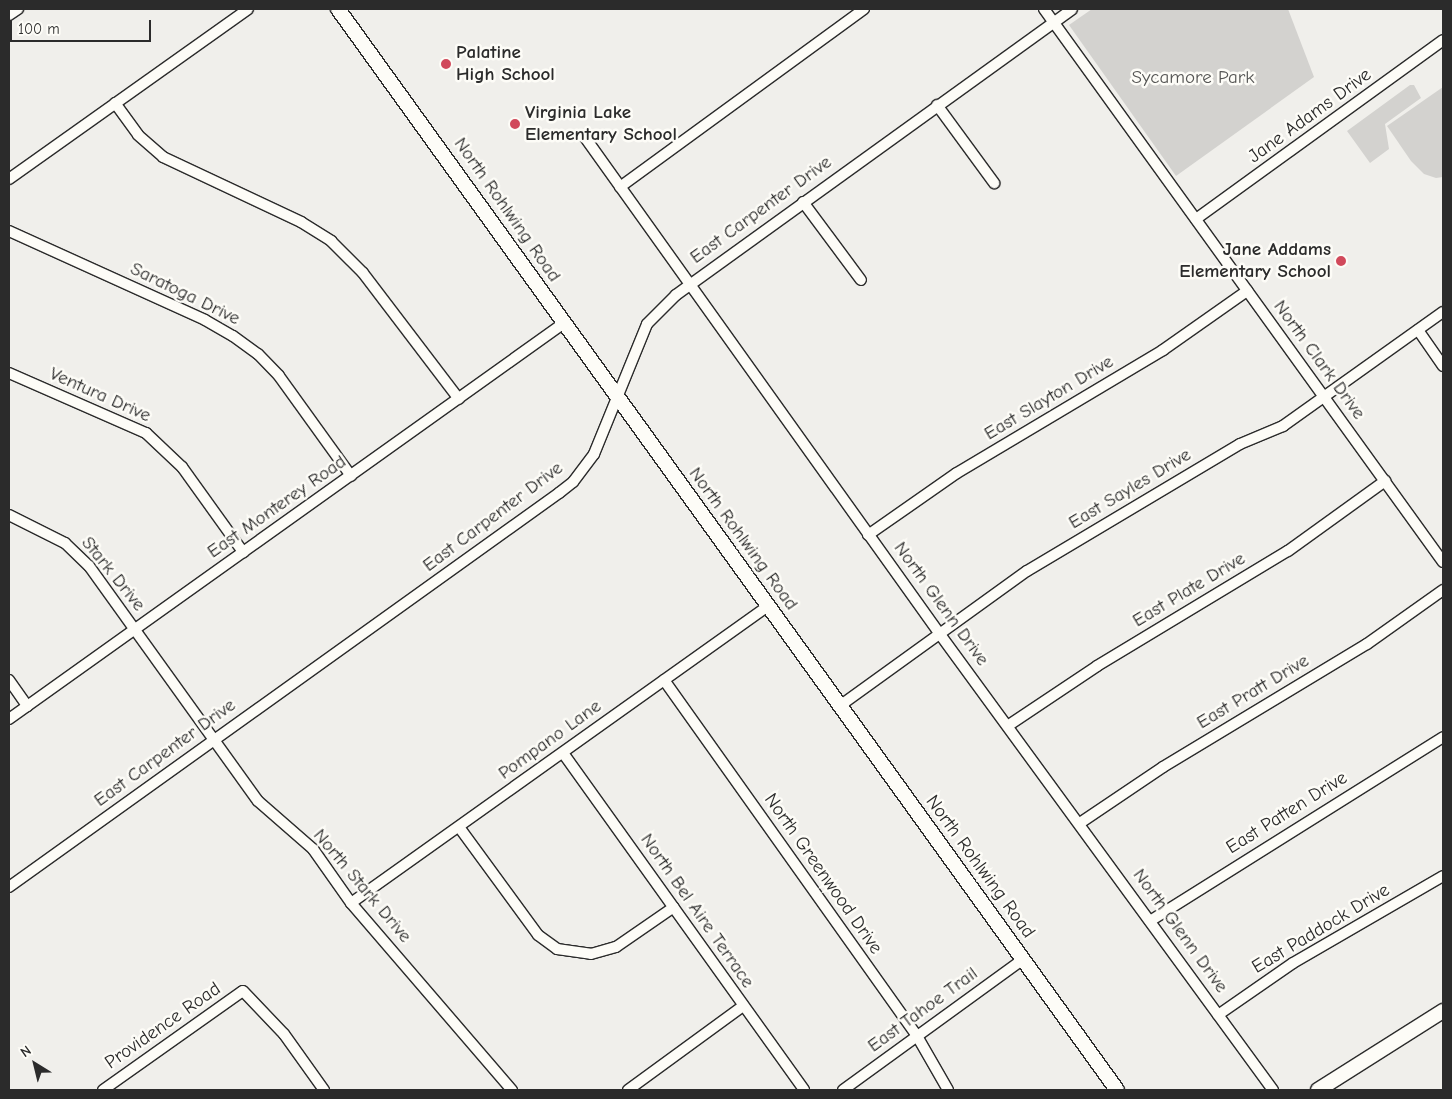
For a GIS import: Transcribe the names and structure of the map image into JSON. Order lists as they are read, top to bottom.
{
  "streets": {
    "street": [
      "Jane Adams Drive",
      "North Rohlwing Road",
      "East Carpenter Drive",
      "Saratoga Drive",
      "North Clark Drive",
      "Ventura Drive",
      "East Slayton Drive",
      "East Sayles Drive",
      "East Monterey Road",
      "Stark Drive",
      "East Plate Drive",
      "North Glenn Drive",
      "East Pratt Drive",
      "Pompano Lane",
      "East Patten Drive",
      "North Greenwood Drive",
      "North Stark Drive",
      "North Bel Aire Terrace",
      "East Paddock Drive",
      "East Tahoe Trail",
      "Providence Road"
    ]
  },
  "crossings": [
    ["Jane Adams Drive", "North Clark Drive"],
    ["North Rohlwing Road", "East Carpenter Drive"],
    ["North Rohlwing Road", "East Sayles Drive"],
    ["North Rohlwing Road", "East Monterey Road"],
    ["North Rohlwing Road", "Pompano Lane"],
    ["North Rohlwing Road", "East Tahoe Trail"],
    ["East Carpenter Drive", "North Clark Drive"],
    ["East Carpenter Drive", "North Glenn Drive"],
    ["East Carpenter Drive", "North Stark Drive"],
    ["Saratoga Drive", "East Monterey Road"],
    ["North Clark Drive", "East Slayton Drive"],
    ["North Clark Drive", "East Sayles Drive"],
    ["North Clark Drive", "East Plate Drive"],
    ["Ventura Drive", "East Monterey Road"],
    ["East Slayton Drive", "North Glenn Drive"],
    ["East Sayles Drive", "North Glenn Drive"],
    ["East Monterey Road", "Stark Drive"],
    ["East Monterey Road", "North Stark Drive"],
    ["Stark Drive", "North Stark Drive"],
    ["East Plate Drive", "North Glenn Drive"],
    ["North Glenn Drive", "East Pratt Drive"],
    ["North Glenn Drive", "East Patten Drive"],
    ["North Glenn Drive", "East Paddock Drive"],
    ["Pompano Lane", "North Greenwood Drive"],
    ["Pompano Lane", "North Stark Drive"],
    ["Pompano Lane", "North Bel Aire Terrace"],
    ["North Greenwood Drive", "East Tahoe Trail"]
  ],
  "parks": ["Sycamore Park"],
  "places": ["Palatine High School", "Virginia Lake Elementary School", "Jane Addams Elementary School"],
  "scale_bar": "100 m",
  "north": "top left"
}
